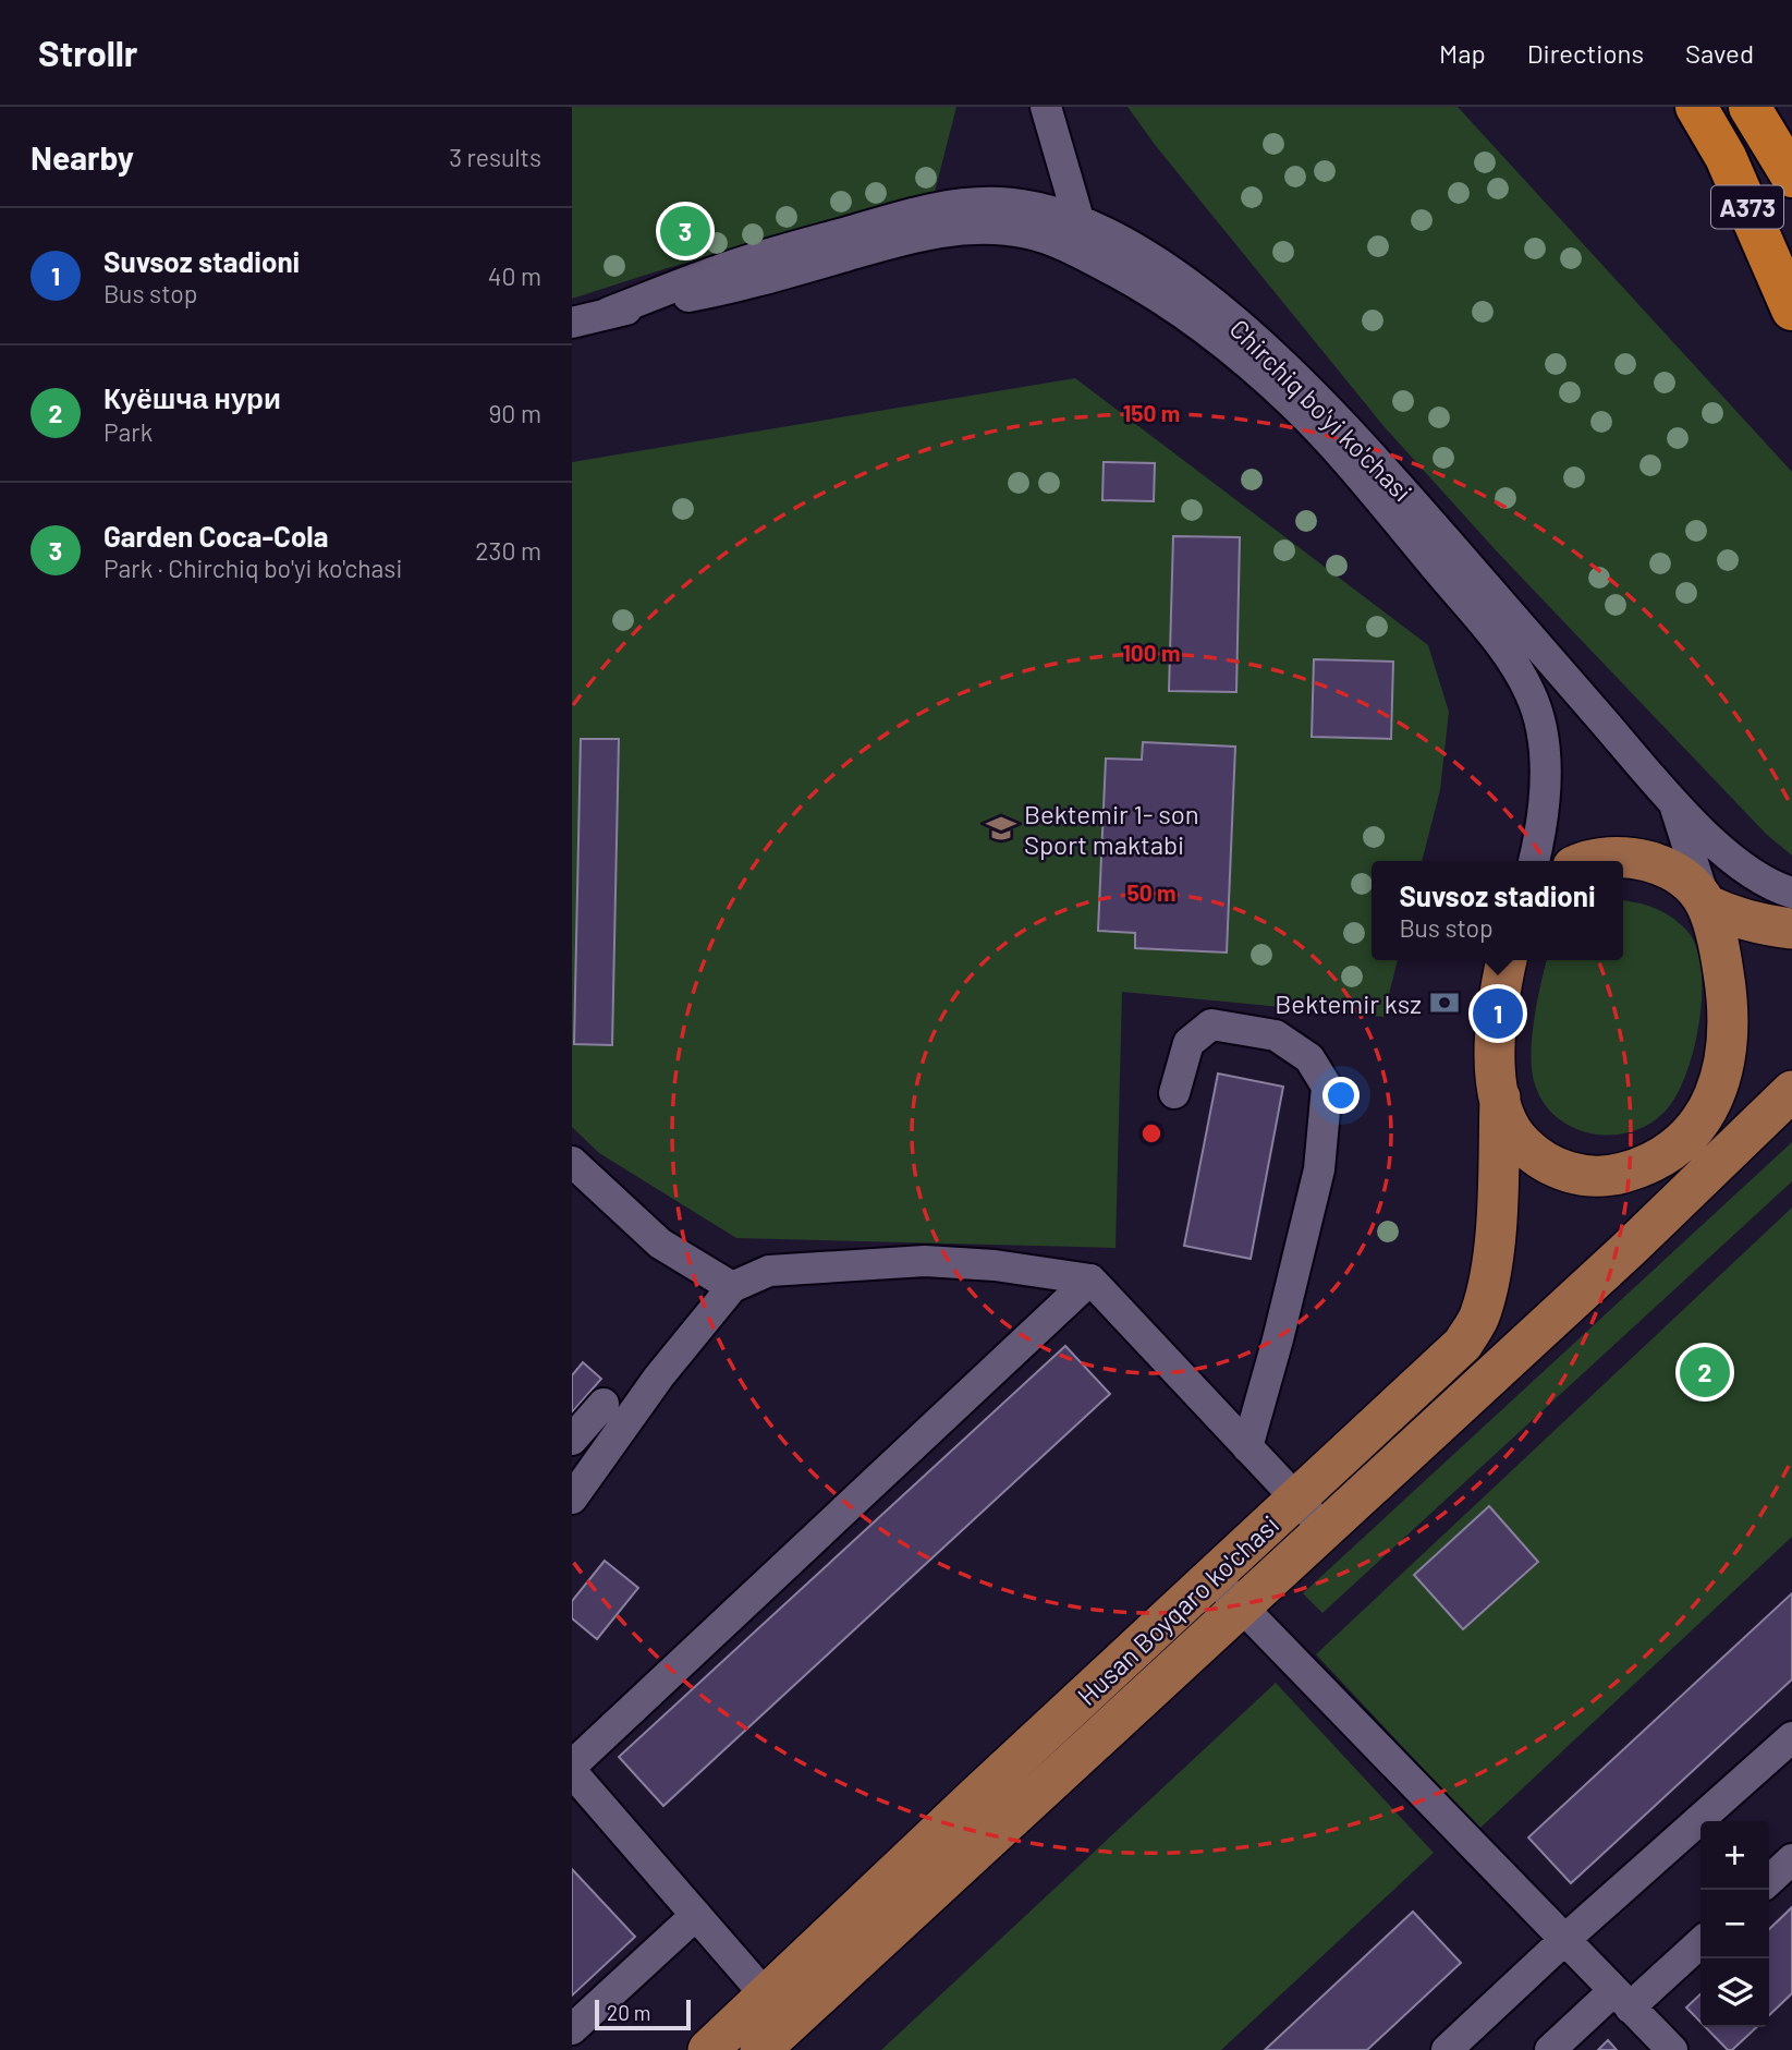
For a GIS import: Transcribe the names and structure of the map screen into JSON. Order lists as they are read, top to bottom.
{
  "streets": {
    "highway": ["A373"],
    "main road": ["Husan Boyqaro ko'chasi"],
    "street": ["Chirchiq bo'yi ko'chasi"]
  },
  "crossings": [
    ["Chirchiq bo'yi ko'chasi", "Husan Boyqaro ko'chasi"]
  ],
  "places": {
    "school or university": ["Bektemir 1- son Sport maktabi"],
    "bank": ["Bektemir ksz"]
  },
  "scale_bar": "20 m",
  "page": {
    "header": "Strollr",
    "nav": ["Map", "Directions", "Saved"],
    "heading": ["Nearby", "3 results"],
    "pins": ["3", "1", "2"],
    "list": [
      {
        "mark": "1",
        "name": "Suvsoz stadioni",
        "note": "Bus stop",
        "value": "40 m"
      },
      {
        "mark": "2",
        "name": "Куёшча нури",
        "note": "Park",
        "value": "90 m"
      },
      {
        "mark": "3",
        "name": "Garden Coca-Cola",
        "note": "Park · Chirchiq bo'yi ko'chasi",
        "value": "230 m"
      }
    ],
    "popup": ["Suvsoz stadioni", "Bus stop"],
    "map_buttons": ["+", "−"],
    "scale": "20 m"
  },
  "rings": ["150 m", "100 m", "50 m"]
}
